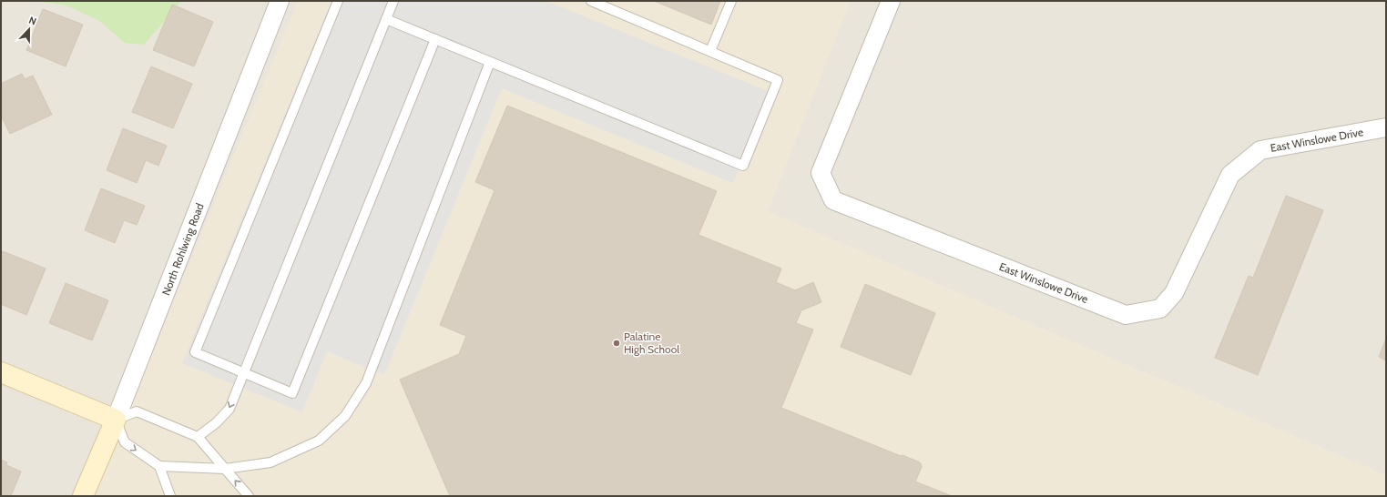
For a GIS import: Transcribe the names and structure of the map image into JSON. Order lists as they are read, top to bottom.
{
  "streets": {
    "street": ["East Winslowe Drive", "North Rohlwing Road"]
  },
  "places": ["Palatine High School"],
  "north": "top"
}
